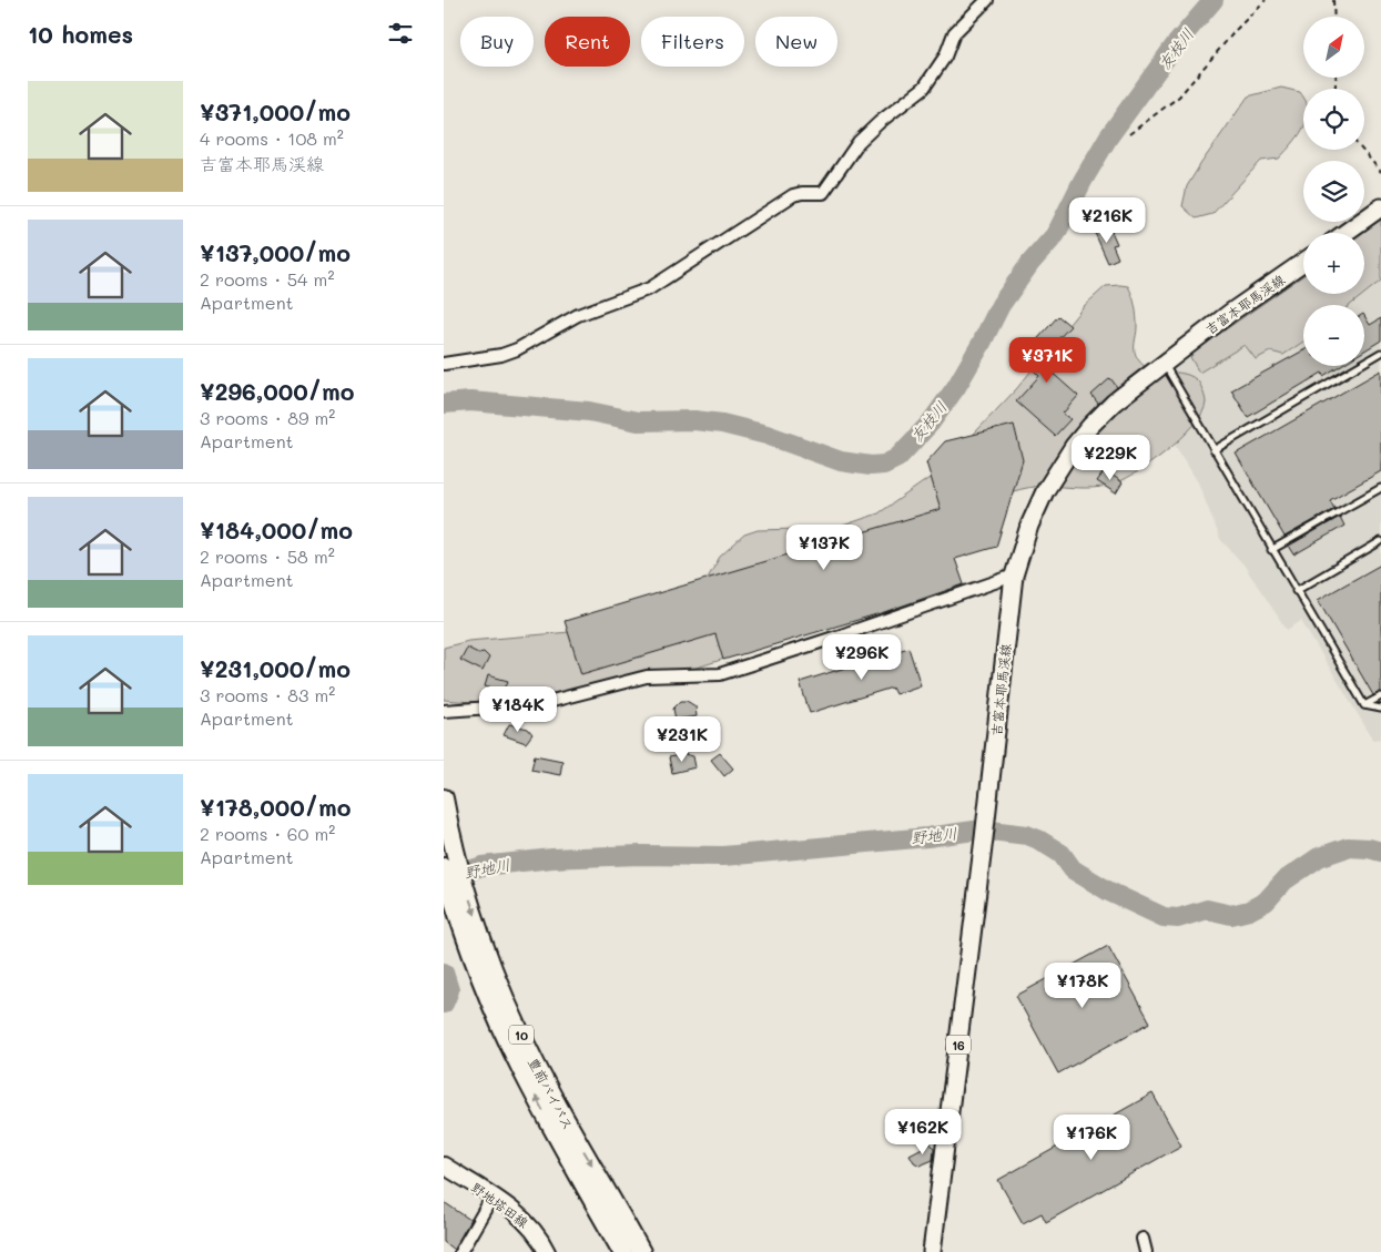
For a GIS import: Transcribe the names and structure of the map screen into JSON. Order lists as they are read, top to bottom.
{
  "streets": {
    "highway": ["10", "豊前バイパス"],
    "main road": ["吉富本耶馬渓線", "16", "野地塔田線"]
  },
  "water": ["友枝川", "野地川"],
  "north": "top right",
  "page": {
    "heading": "10 homes",
    "map_buttons": ["+", "−"],
    "chip": [
      "Buy",
      "Rent",
      "Filters",
      "New"
    ],
    "list": [
      {
        "name": "¥371,000/mo",
        "note": "4 rooms · 108 m² · 吉富本耶馬渓線"
      },
      {
        "name": "¥137,000/mo",
        "note": "2 rooms · 54 m² · Apartment"
      },
      {
        "name": "¥296,000/mo",
        "note": "3 rooms · 89 m² · Apartment"
      },
      {
        "name": "¥184,000/mo",
        "note": "2 rooms · 58 m² · Apartment"
      },
      {
        "name": "¥231,000/mo",
        "note": "3 rooms · 83 m² · Apartment"
      },
      {
        "name": "¥178,000/mo",
        "note": "2 rooms · 60 m² · Apartment"
      }
    ],
    "price": [
      "¥216K",
      "¥371K",
      "¥229K",
      "¥137K",
      "¥296K",
      "¥184K",
      "¥231K",
      "¥178K",
      "¥162K",
      "¥176K"
    ]
  }
}
